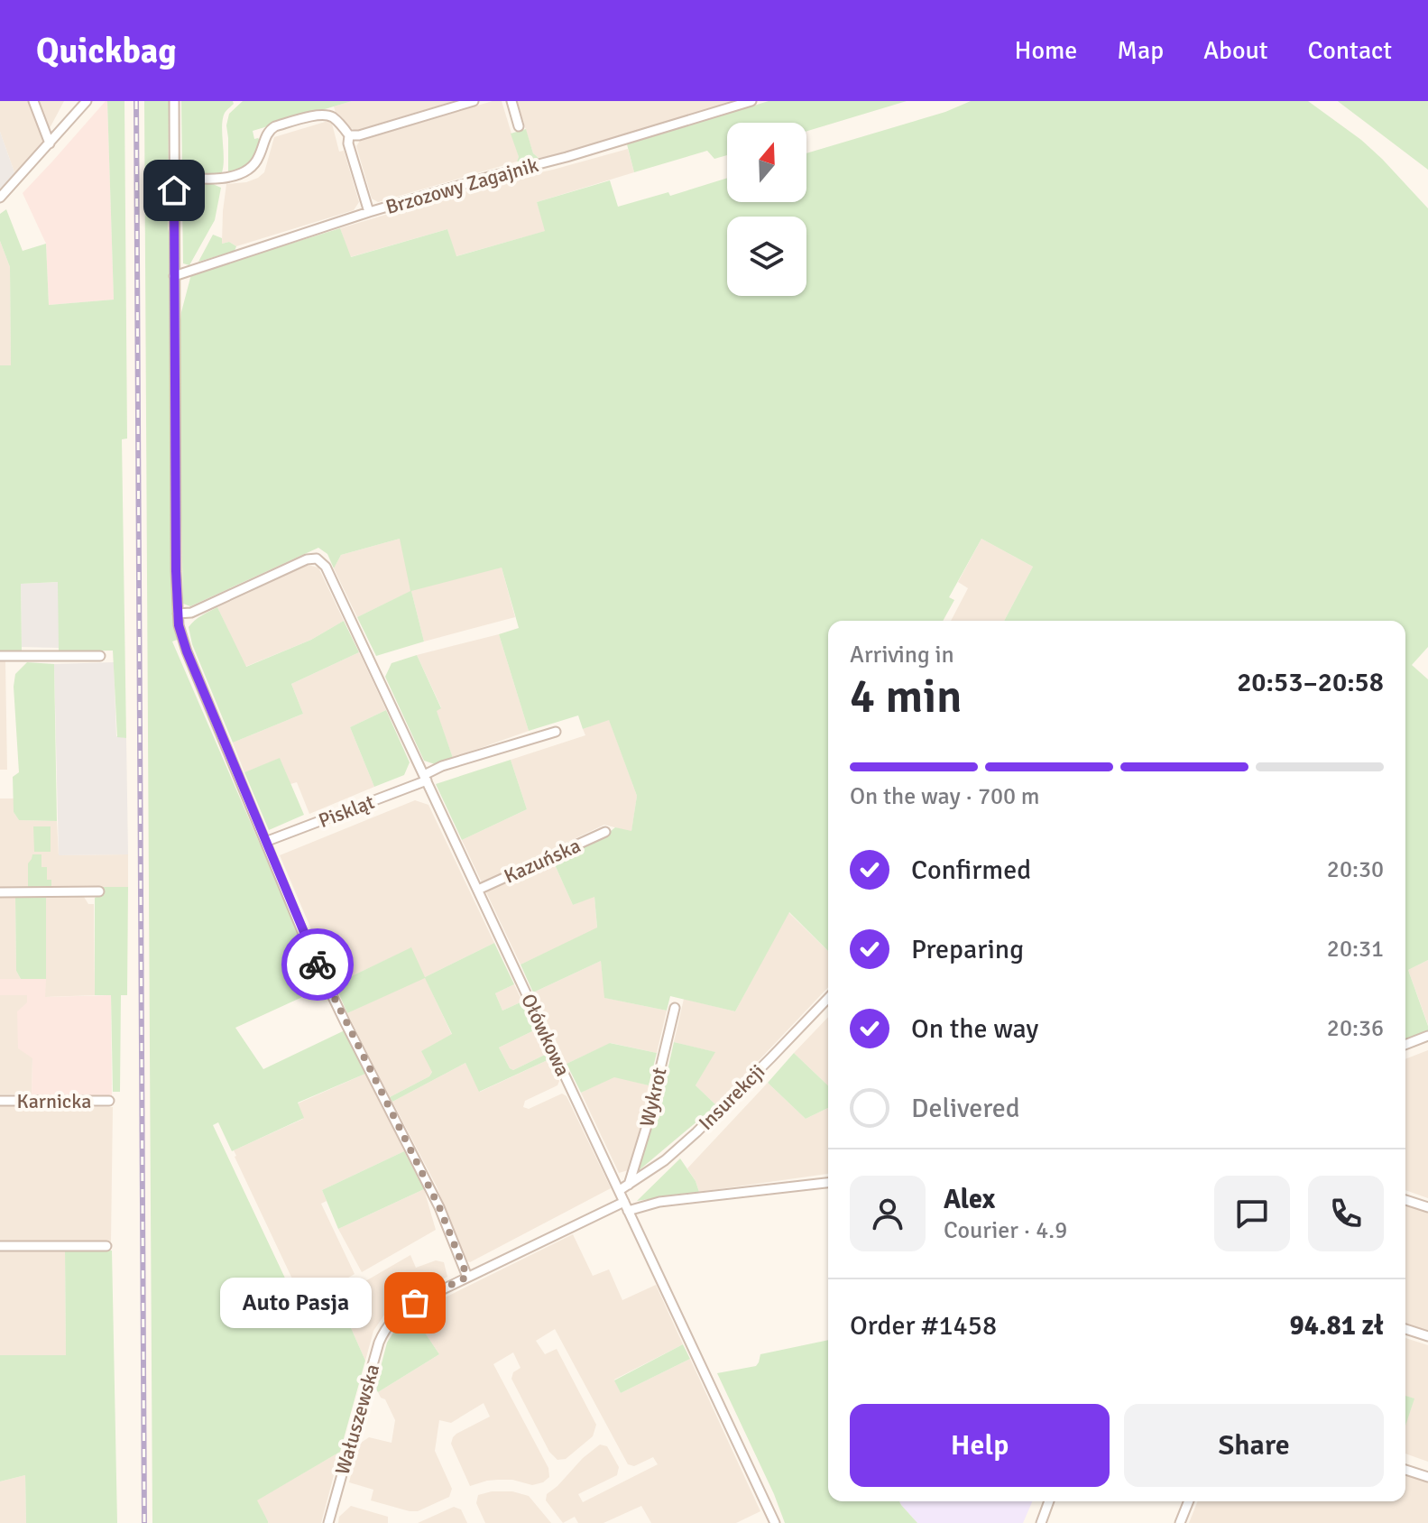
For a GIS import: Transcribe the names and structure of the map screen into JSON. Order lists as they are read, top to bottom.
{
  "streets": {
    "street": [
      "Brzozowy Zagajnik",
      "Piskląt",
      "Kazuńska",
      "Ołówkowa",
      "Wykrot",
      "Insurekcji",
      "Karnicka",
      "Wałuszewska"
    ]
  },
  "crossings": [
    ["Piskląt", "Ołówkowa"],
    ["Kazuńska", "Ołówkowa"],
    ["Ołówkowa", "Insurekcji"],
    ["Ołówkowa", "Wałuszewska"],
    ["Wykrot", "Insurekcji"]
  ],
  "places": ["Auto Pasja"],
  "north": "top",
  "page": {
    "header": "Quickbag",
    "nav": [
      "Home",
      "Map",
      "About",
      "Contact"
    ],
    "heading": ["4 min", "Arriving in", "20:53–20:58"],
    "panel": [
      "Alex",
      "Courier · 4.9",
      "Order #1458",
      "94.81 zł"
    ],
    "bar": "On the way · 700 m",
    "list": [
      ["Confirmed", "20:30"],
      ["Preparing", "20:31"],
      ["On the way", "20:36"],
      "Delivered"
    ],
    "bubble": "Auto Pasja",
    "buttons": ["Help", "Share"]
  }
}
